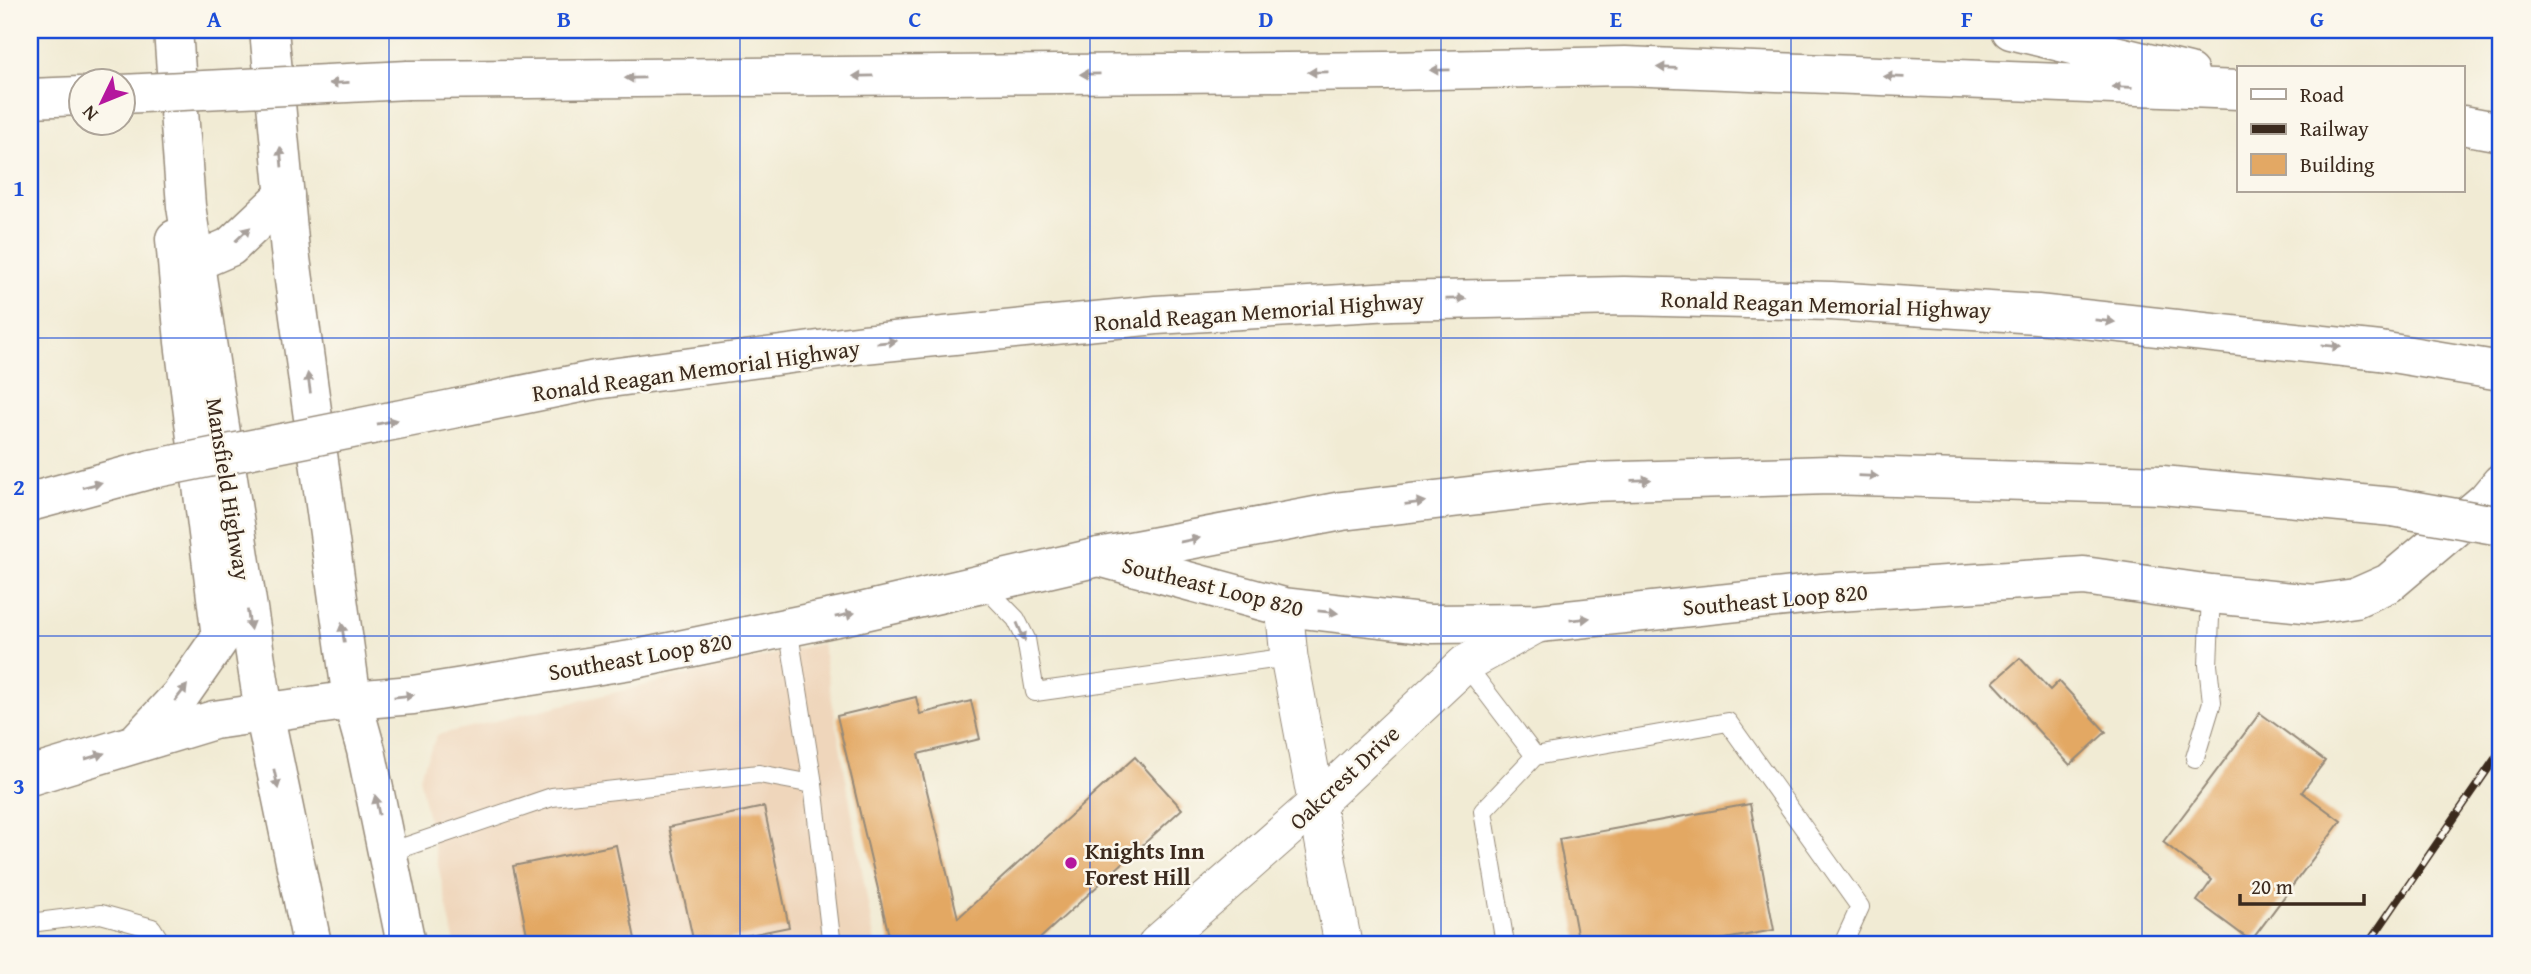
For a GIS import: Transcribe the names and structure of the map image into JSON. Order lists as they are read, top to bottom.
{
  "streets": {
    "main road": ["Ronald Reagan Memorial Highway", "Mansfield Highway", "Southeast Loop 820"],
    "street": ["Oakcrest Drive"]
  },
  "crossings": [
    ["Mansfield Highway", "Southeast Loop 820"],
    ["Southeast Loop 820", "Oakcrest Drive"]
  ],
  "places": ["Knights Inn Forest Hill"],
  "legend": ["Road", "Railway", "Building"],
  "scale_bar": "20 m",
  "north": "bottom left",
  "grid": {
    "columns": [
      "A",
      "B",
      "C",
      "D",
      "E",
      "F",
      "G"
    ],
    "rows": ["1", "2", "3"]
  }
}
